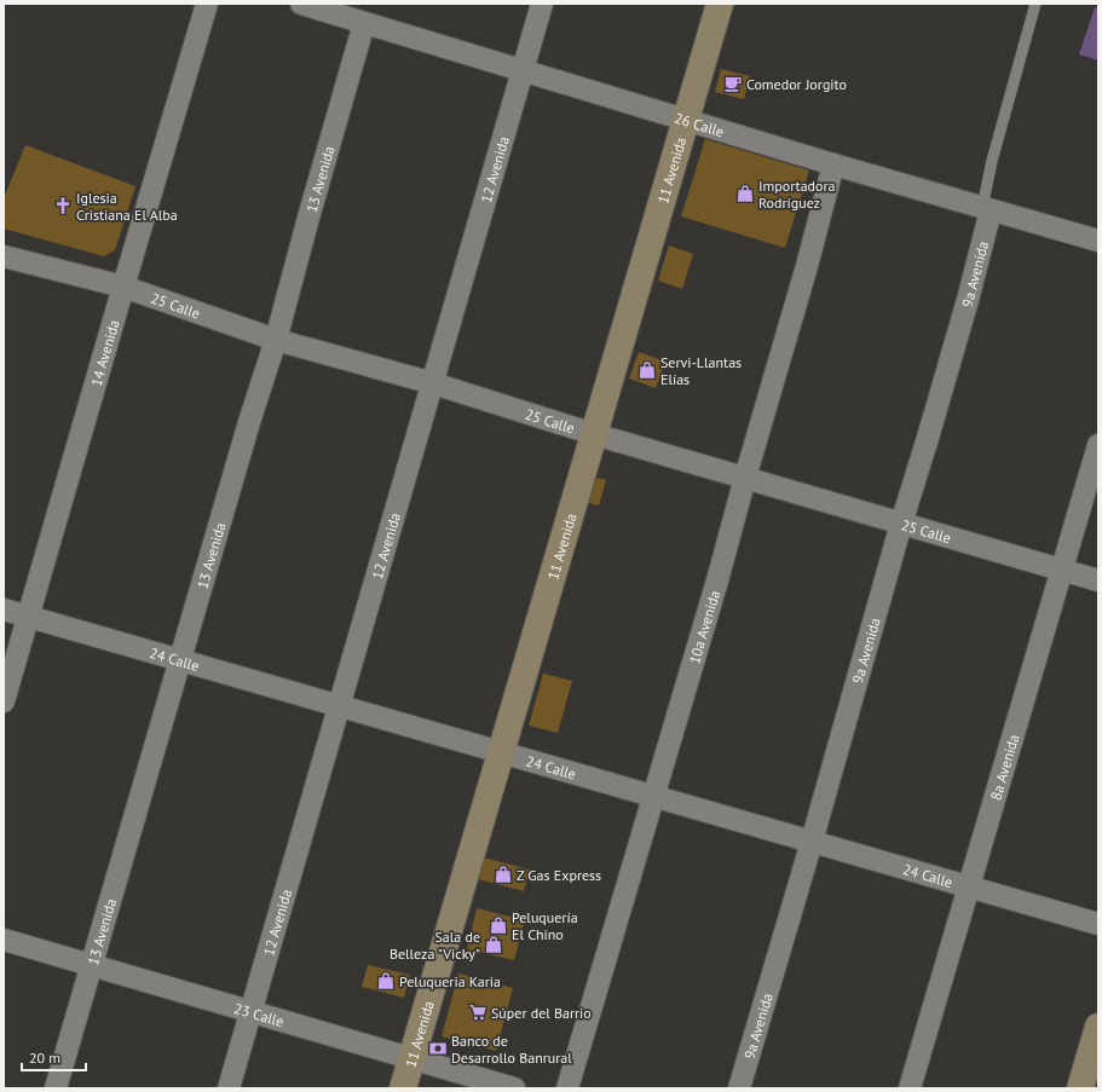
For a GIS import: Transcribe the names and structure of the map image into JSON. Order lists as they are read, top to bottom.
{
  "streets": {
    "main road": ["11 Avenida"],
    "street": [
      "26 Calle",
      "12 Avenida",
      "13 Avenida",
      "9a Avenida",
      "25 Calle",
      "14 Avenida",
      "10a Avenida",
      "24 Calle",
      "8a Avenida",
      "23 Calle"
    ]
  },
  "crossings": [
    ["26 Calle", "12 Avenida"],
    ["26 Calle", "11 Avenida"],
    ["26 Calle", "13 Avenida"],
    ["26 Calle", "9a Avenida"],
    ["26 Calle", "10a Avenida"],
    ["12 Avenida", "25 Calle"],
    ["12 Avenida", "24 Calle"],
    ["12 Avenida", "23 Calle"],
    ["11 Avenida", "25 Calle"],
    ["11 Avenida", "24 Calle"],
    ["11 Avenida", "23 Calle"],
    ["13 Avenida", "25 Calle"],
    ["13 Avenida", "24 Calle"],
    ["13 Avenida", "23 Calle"],
    ["9a Avenida", "25 Calle"],
    ["9a Avenida", "24 Calle"],
    ["25 Calle", "14 Avenida"],
    ["25 Calle", "10a Avenida"],
    ["25 Calle", "8a Avenida"],
    ["14 Avenida", "24 Calle"],
    ["10a Avenida", "24 Calle"],
    ["24 Calle", "8a Avenida"]
  ],
  "places": {
    "cafe": ["Comedor Jorgito"],
    "shop": [
      "Importadora Rodríguez",
      "Servi-Llantas Elías",
      "Z Gas Express",
      "Peluquería El Chino",
      "Sala de Belleza \"Vicky\"",
      "Peluqueria Karia"
    ],
    "church": ["Iglesia Cristiana El Alba"],
    "supermarket": ["Súper del Barrio"],
    "bank": ["Banco de Desarrollo Banrural"]
  },
  "scale_bar": "20 m"
}
